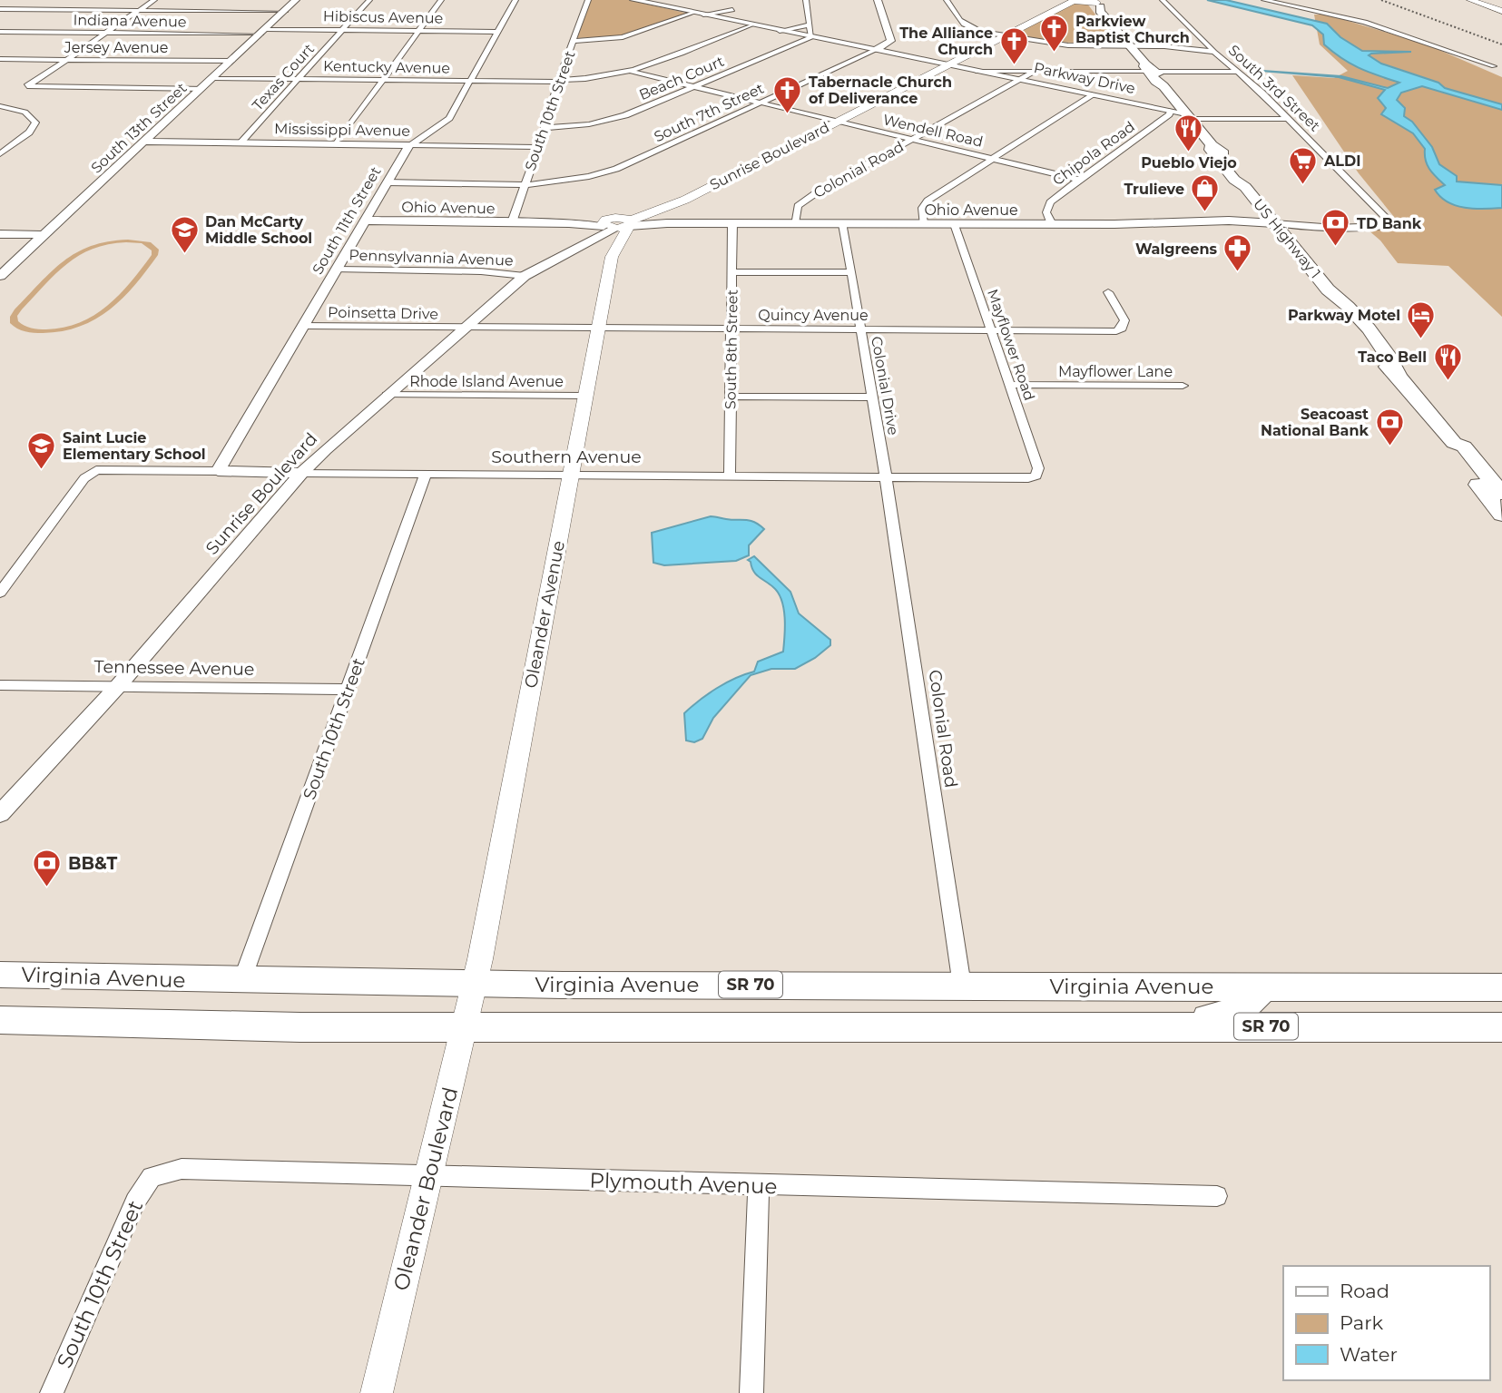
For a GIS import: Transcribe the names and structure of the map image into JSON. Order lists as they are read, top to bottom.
{
  "streets": {
    "main road": [
      "Sunrise Boulevard",
      "US Highway 1",
      "Oleander Avenue",
      "Virginia Avenue",
      "SR 70",
      "Oleander Boulevard"
    ],
    "street": [
      "Hibiscus Avenue",
      "Indiana Avenue",
      "Jersey Avenue",
      "Kentucky Avenue",
      "Texas Court",
      "Beach Court",
      "Parkway Drive",
      "South 3rd Street",
      "South 10th Street",
      "South 7th Street",
      "South 13th Street",
      "Mississippi Avenue",
      "Wendell Road",
      "Chipola Road",
      "Colonial Road",
      "Ohio Avenue",
      "South 11th Street",
      "Pennsylvannia Avenue",
      "Poinsetta Drive",
      "Quincy Avenue",
      "Mayflower Road",
      "South 8th Street",
      "Mayflower Lane",
      "Rhode Island Avenue",
      "Colonial Drive",
      "Southern Avenue",
      "Tennessee Avenue",
      "Plymouth Avenue"
    ]
  },
  "crossings": [
    ["Hibiscus Avenue", "Indiana Avenue"],
    ["Hibiscus Avenue", "Texas Court"],
    ["Hibiscus Avenue", "South 13th Street"],
    ["Hibiscus Avenue", "South 11th Street"],
    ["Indiana Avenue", "South 13th Street"],
    ["Jersey Avenue", "South 13th Street"],
    ["Kentucky Avenue", "Texas Court"],
    ["Kentucky Avenue", "South 10th Street"],
    ["Kentucky Avenue", "South 13th Street"],
    ["Kentucky Avenue", "South 11th Street"],
    ["Texas Court", "Mississippi Avenue"],
    ["Beach Court", "Parkway Drive"],
    ["Beach Court", "South 10th Street"],
    ["Beach Court", "Wendell Road"],
    ["Parkway Drive", "South 3rd Street"],
    ["Parkway Drive", "South 7th Street"],
    ["Parkway Drive", "Chipola Road"],
    ["Parkway Drive", "Sunrise Boulevard"],
    ["Parkway Drive", "Colonial Road"],
    ["Parkway Drive", "US Highway 1"],
    ["South 3rd Street", "Ohio Avenue"],
    ["South 10th Street", "South 7th Street"],
    ["South 10th Street", "Mississippi Avenue"],
    ["South 10th Street", "Ohio Avenue"],
    ["South 10th Street", "Southern Avenue"],
    ["South 10th Street", "Tennessee Avenue"],
    ["South 10th Street", "Virginia Avenue"],
    ["South 10th Street", "Plymouth Avenue"],
    ["South 7th Street", "Wendell Road"],
    ["South 7th Street", "South 11th Street"],
    ["South 13th Street", "Mississippi Avenue"],
    ["Mississippi Avenue", "South 11th Street"],
    ["Wendell Road", "Chipola Road"],
    ["Wendell Road", "Sunrise Boulevard"],
    ["Wendell Road", "Colonial Road"],
    ["Chipola Road", "Ohio Avenue"],
    ["Sunrise Boulevard", "Ohio Avenue"],
    ["Sunrise Boulevard", "Pennsylvannia Avenue"],
    ["Sunrise Boulevard", "Poinsetta Drive"],
    ["Sunrise Boulevard", "Quincy Avenue"],
    ["Sunrise Boulevard", "Rhode Island Avenue"],
    ["Sunrise Boulevard", "Southern Avenue"],
    ["Sunrise Boulevard", "Oleander Avenue"],
    ["Sunrise Boulevard", "Tennessee Avenue"],
    ["Colonial Road", "Ohio Avenue"],
    ["Colonial Road", "Colonial Drive"],
    ["Colonial Road", "Southern Avenue"],
    ["Colonial Road", "Virginia Avenue"],
    ["Ohio Avenue", "South 11th Street"],
    ["Ohio Avenue", "US Highway 1"],
    ["Ohio Avenue", "Mayflower Road"],
    ["Ohio Avenue", "South 8th Street"],
    ["Ohio Avenue", "Colonial Drive"],
    ["Ohio Avenue", "Oleander Avenue"],
    ["South 11th Street", "Pennsylvannia Avenue"],
    ["South 11th Street", "Poinsetta Drive"],
    ["South 11th Street", "Southern Avenue"],
    ["Poinsetta Drive", "Quincy Avenue"],
    ["Quincy Avenue", "Mayflower Road"],
    ["Quincy Avenue", "South 8th Street"],
    ["Quincy Avenue", "Colonial Drive"],
    ["Quincy Avenue", "Oleander Avenue"],
    ["Mayflower Road", "Mayflower Lane"],
    ["Mayflower Road", "Southern Avenue"],
    ["South 8th Street", "Southern Avenue"],
    ["Rhode Island Avenue", "Oleander Avenue"],
    ["Colonial Drive", "Southern Avenue"],
    ["Southern Avenue", "Oleander Avenue"],
    ["Oleander Avenue", "Virginia Avenue"],
    ["Oleander Avenue", "Oleander Boulevard"],
    ["Virginia Avenue", "Oleander Boulevard"],
    ["SR 70", "Oleander Boulevard"],
    ["Plymouth Avenue", "Oleander Boulevard"]
  ],
  "places": {
    "church": ["Parkview Baptist Church", "The Alliance Church", "Tabernacle Church of Deliverance"],
    "restaurant": ["Pueblo Viejo", "Taco Bell"],
    "supermarket": ["ALDI"],
    "shop": ["Trulieve"],
    "bank": ["TD Bank", "Seacoast National Bank", "BB&T"],
    "school or university": ["Dan McCarty Middle School", "Saint Lucie Elementary School"],
    "pharmacy": ["Walgreens"],
    "hotel": ["Parkway Motel"]
  },
  "legend": ["Road", "Park", "Water"]
}
